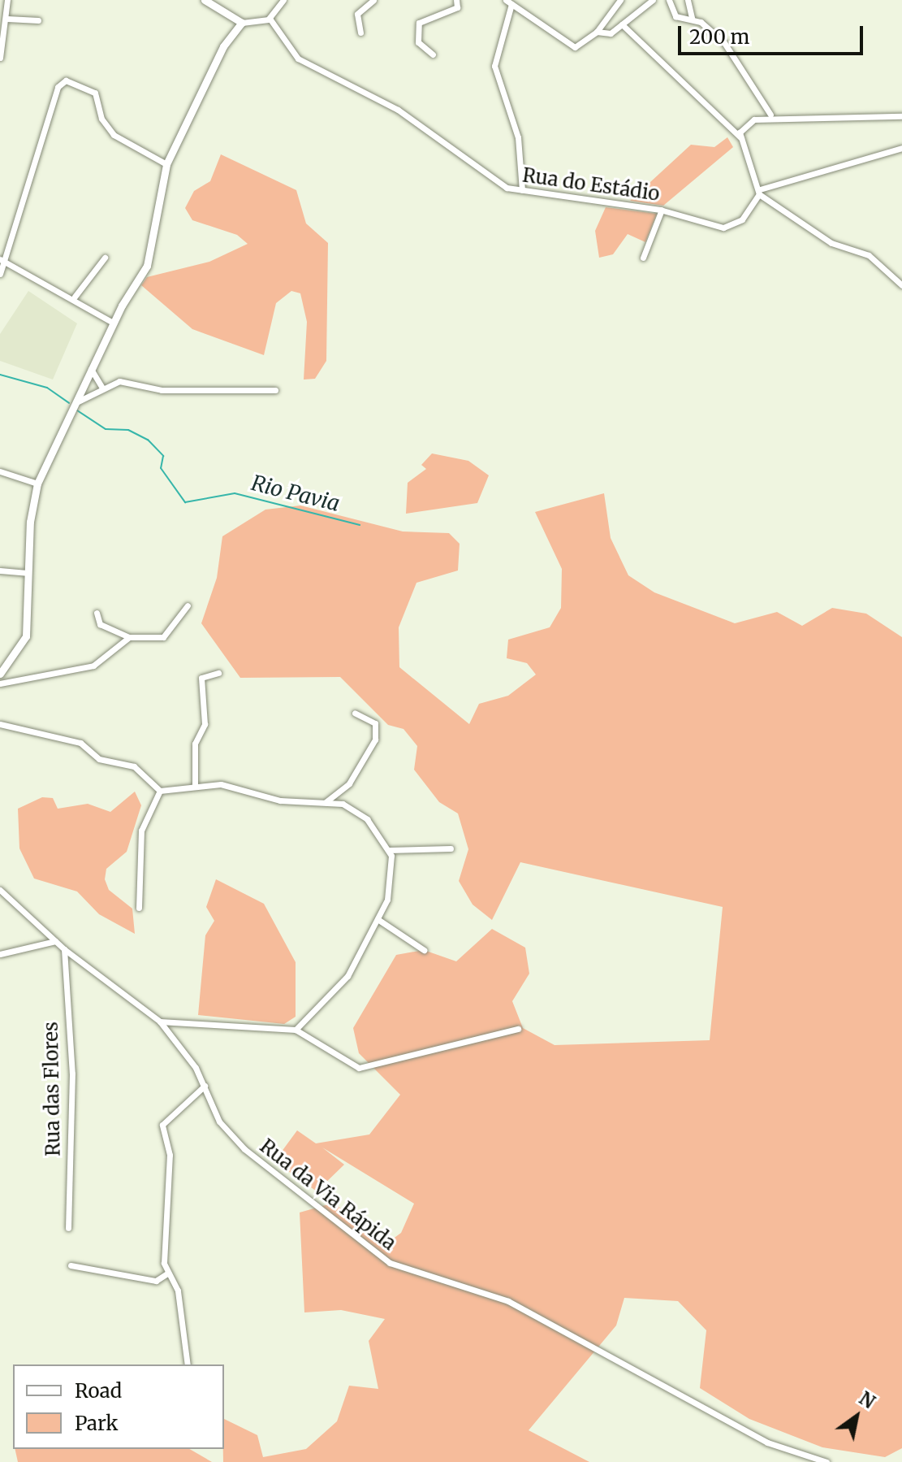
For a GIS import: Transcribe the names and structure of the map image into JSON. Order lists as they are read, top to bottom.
{
  "streets": {
    "street": ["Rua do Estádio", "Rua das Flores", "Rua da Via Rápida"]
  },
  "crossings": [
    ["Rua das Flores", "Rua da Via Rápida"]
  ],
  "water": ["Rio Pavia"],
  "legend": ["Road", "Park"],
  "scale_bar": "200 m",
  "north": "top right"
}
